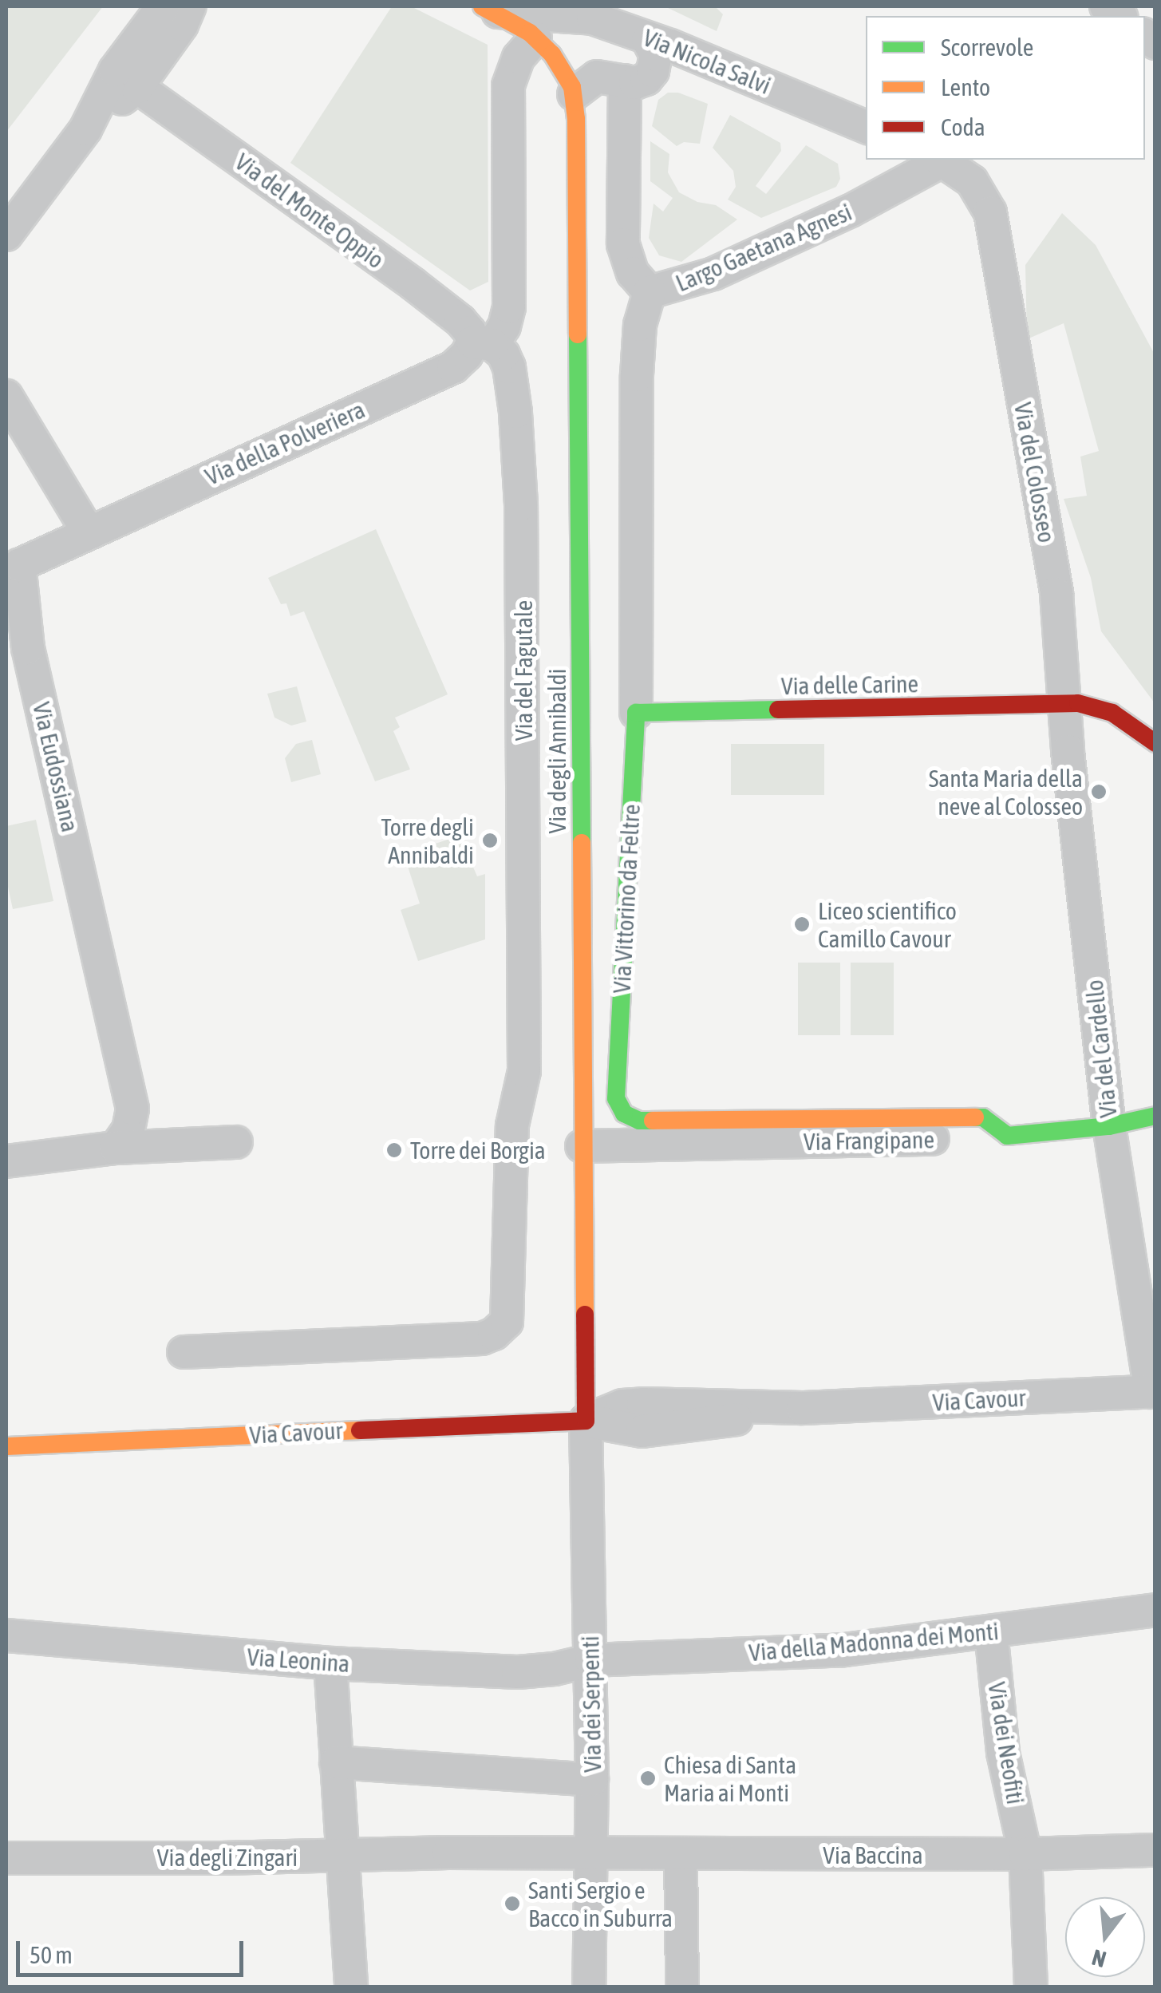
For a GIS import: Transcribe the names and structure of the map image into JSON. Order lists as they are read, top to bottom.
{
  "streets": {
    "main road": [
      "Via Nicola Salvi",
      "Via delle Carine",
      "Via degli Annibaldi",
      "Via Vittorino da Feltre",
      "Via Frangipane",
      "Via Cavour"
    ],
    "street": [
      "Via del Monte Oppio",
      "Largo Gaetana Agnesi",
      "Via della Polveriera",
      "Via del Colosseo",
      "Via del Fagutale",
      "Via Eudossiana",
      "Via del Cardello",
      "Via della Madonna dei Monti",
      "Via Leonina",
      "Via dei Serpenti",
      "Via dei Neofiti",
      "Via Baccina",
      "Via degli Zingari"
    ]
  },
  "crossings": [
    ["Via Nicola Salvi", "Via degli Annibaldi"],
    ["Via del Monte Oppio", "Via della Polveriera"],
    ["Via del Monte Oppio", "Via del Fagutale"],
    ["Largo Gaetana Agnesi", "Via Vittorino da Feltre"],
    ["Via della Polveriera", "Via del Fagutale"],
    ["Via della Polveriera", "Via Eudossiana"],
    ["Via del Colosseo", "Via delle Carine"],
    ["Via del Colosseo", "Via del Cardello"],
    ["Via delle Carine", "Via Vittorino da Feltre"],
    ["Via delle Carine", "Via del Cardello"],
    ["Via degli Annibaldi", "Via Frangipane"],
    ["Via degli Annibaldi", "Via Cavour"],
    ["Via degli Annibaldi", "Via dei Serpenti"],
    ["Via Vittorino da Feltre", "Via Frangipane"],
    ["Via del Cardello", "Via Frangipane"],
    ["Via del Cardello", "Via Cavour"],
    ["Via Cavour", "Via dei Serpenti"],
    ["Via della Madonna dei Monti", "Via Leonina"],
    ["Via della Madonna dei Monti", "Via dei Serpenti"],
    ["Via della Madonna dei Monti", "Via dei Neofiti"],
    ["Via Leonina", "Via dei Serpenti"],
    ["Via dei Serpenti", "Via Baccina"],
    ["Via dei Neofiti", "Via Baccina"],
    ["Via Baccina", "Via degli Zingari"]
  ],
  "places": [
    "Santa Maria della neve al Colosseo",
    "Torre degli Annibaldi",
    "Liceo scientifico Camillo Cavour",
    "Torre dei Borgia",
    "Chiesa di Santa Maria ai Monti",
    "Santi Sergio e Bacco in Suburra"
  ],
  "legend": ["Scorrevole", "Lento", "Coda"],
  "scale_bar": "50 m",
  "north": "bottom"
}
